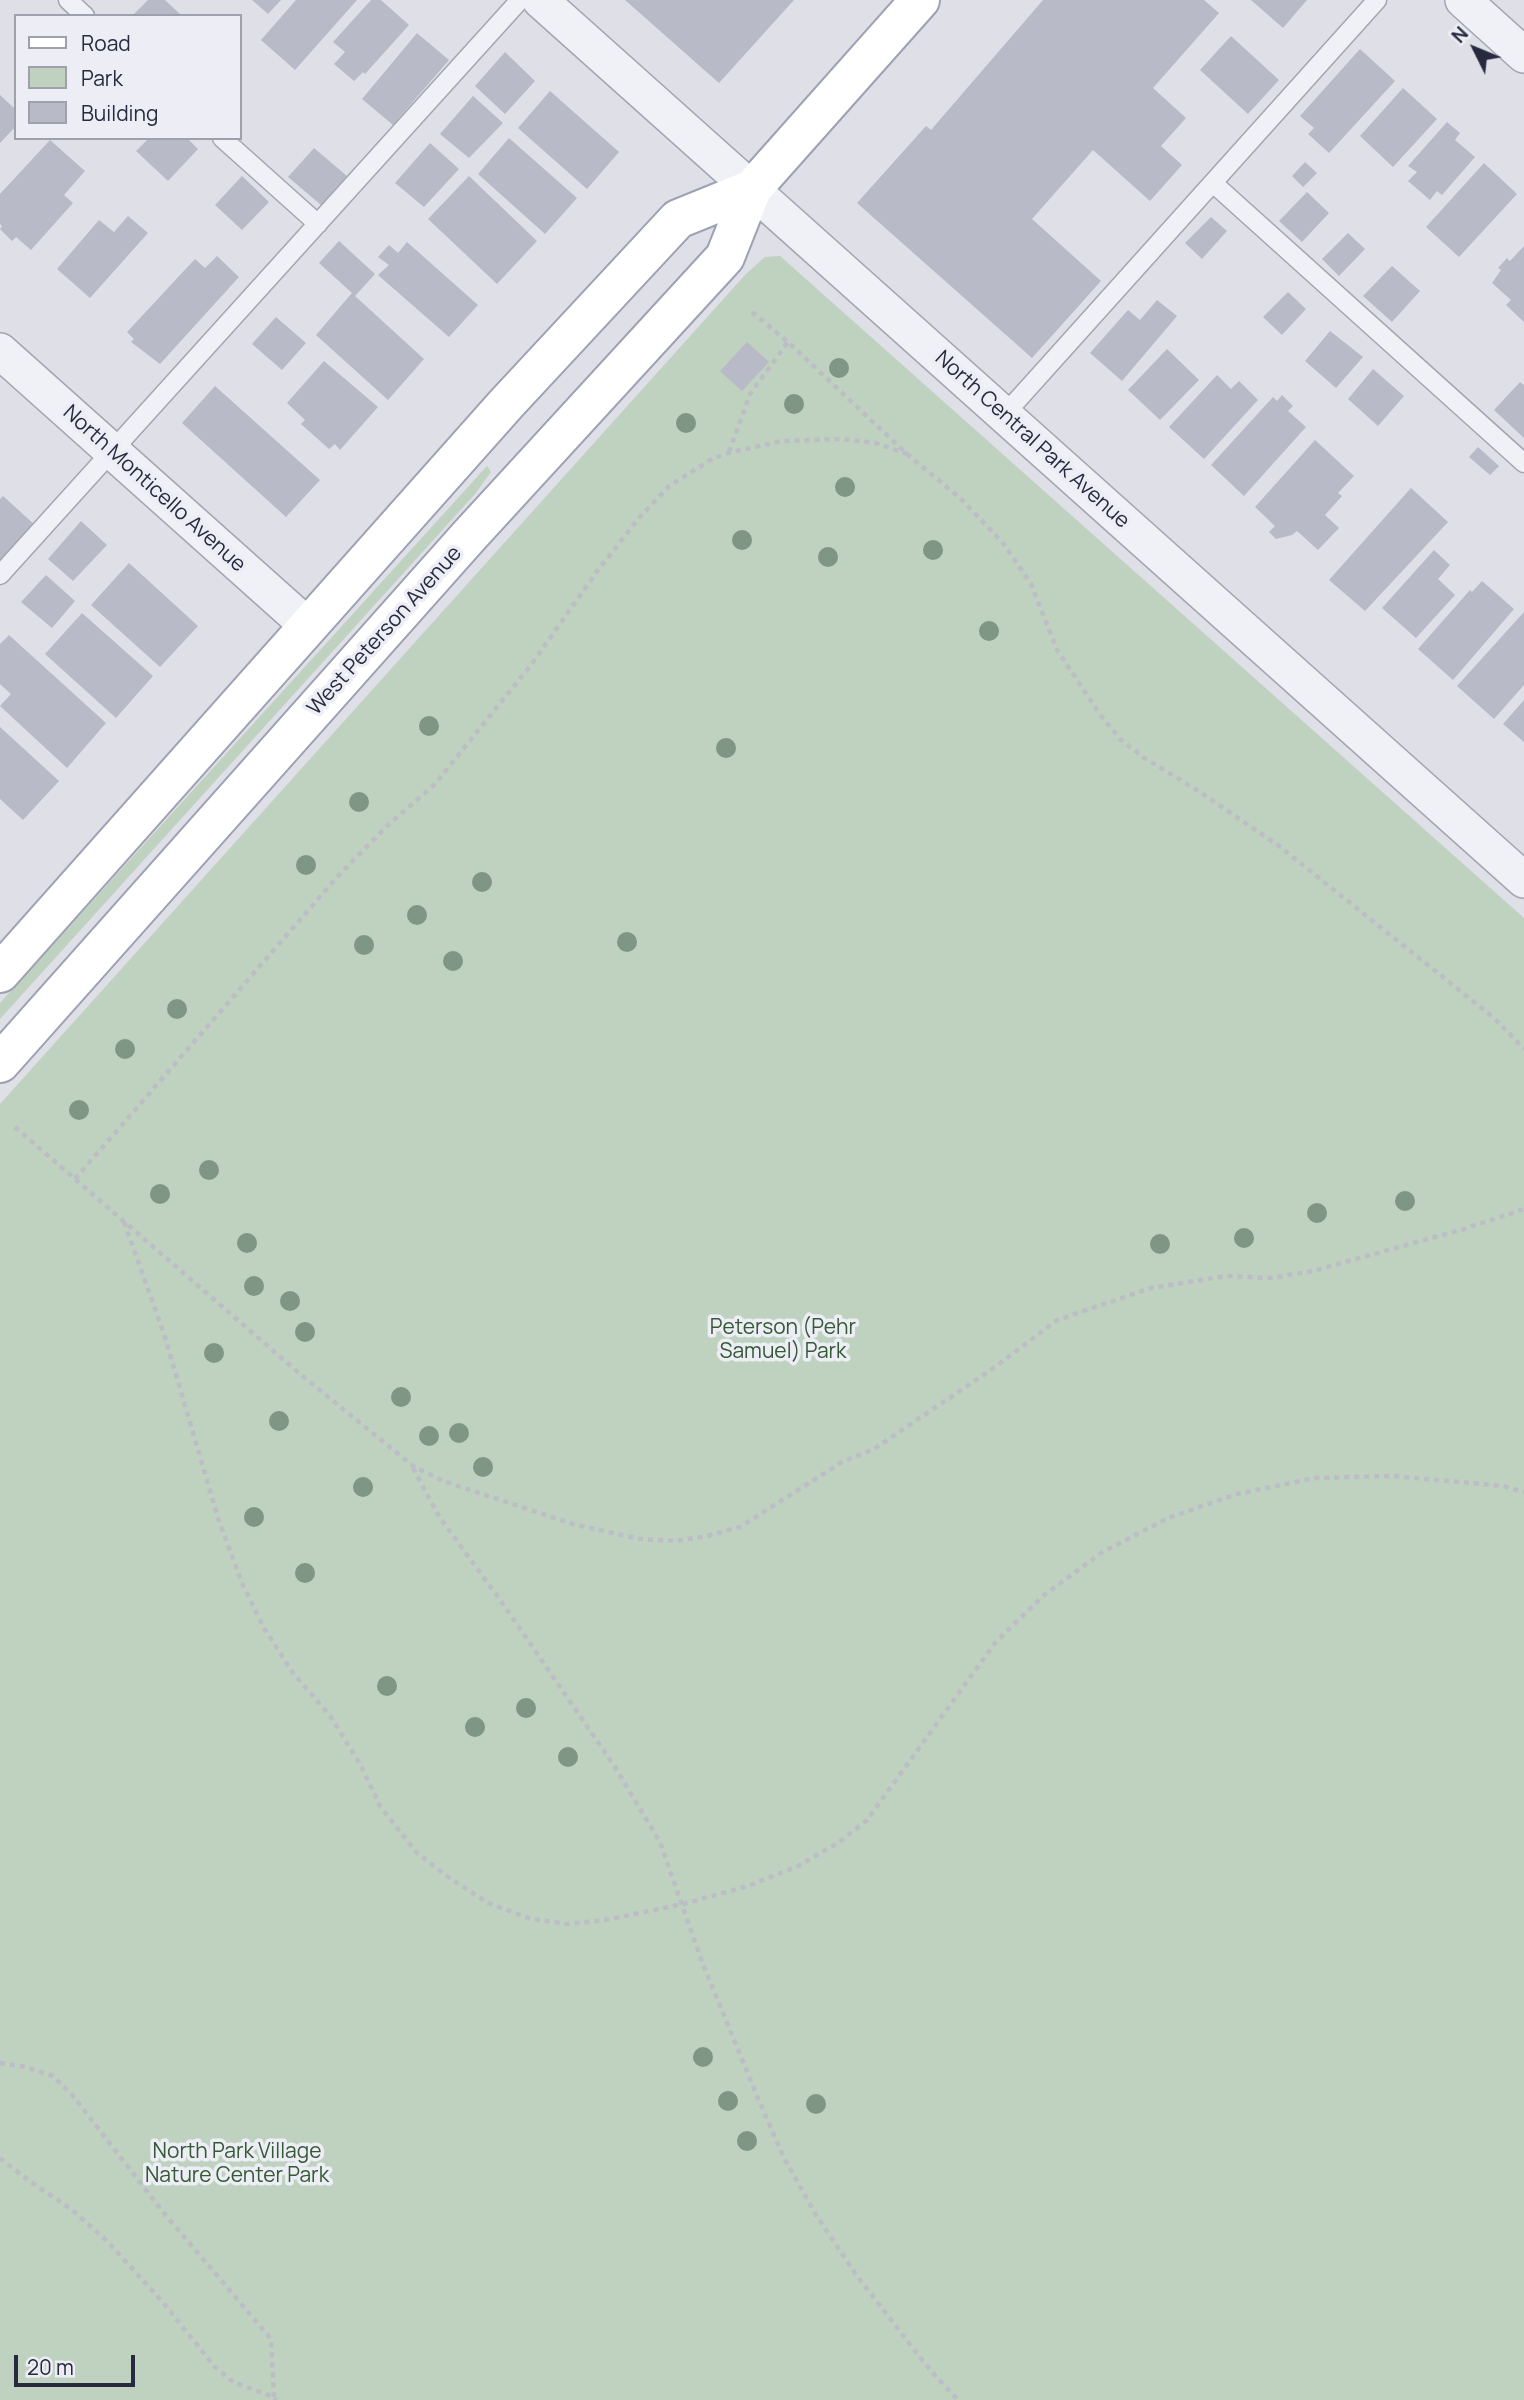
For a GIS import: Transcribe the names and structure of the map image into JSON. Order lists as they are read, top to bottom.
{
  "streets": {
    "main road": ["West Peterson Avenue"],
    "street": ["North Central Park Avenue", "North Monticello Avenue"]
  },
  "crossings": [
    ["North Central Park Avenue", "West Peterson Avenue"],
    ["North Monticello Avenue", "West Peterson Avenue"]
  ],
  "parks": ["Peterson (Pehr Samuel) Park", "North Park Village Nature Center Park"],
  "legend": ["Road", "Park", "Building"],
  "scale_bar": "20 m",
  "north": "top left"
}
